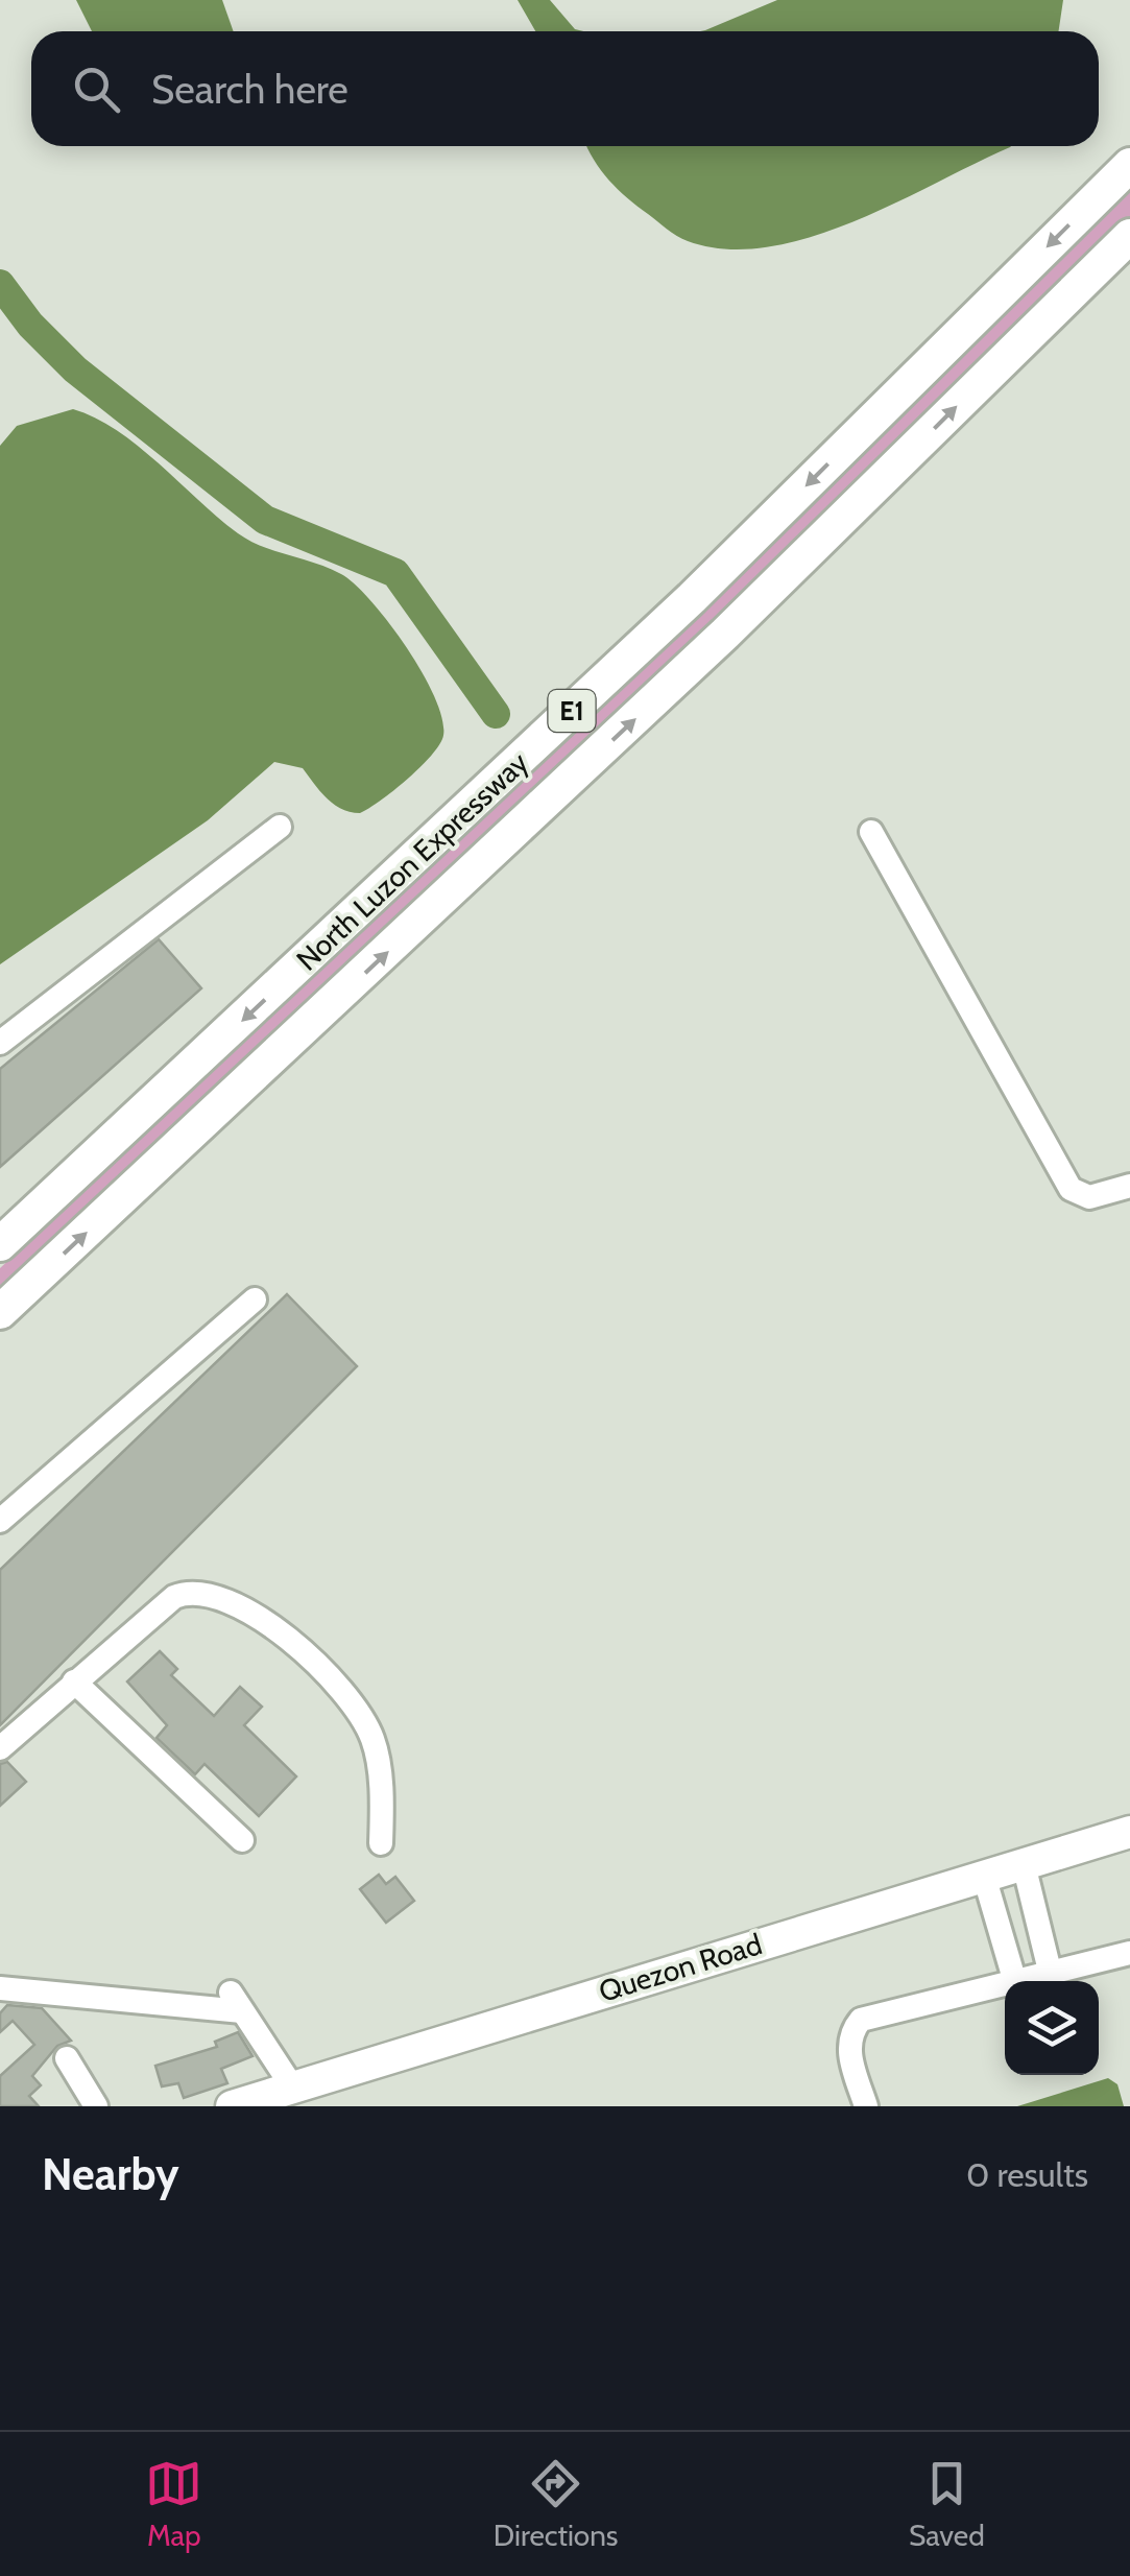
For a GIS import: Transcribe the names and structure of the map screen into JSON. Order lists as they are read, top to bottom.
{
  "streets": {
    "highway": ["E1", "North Luzon Expressway"],
    "main road": ["Quezon Road"]
  },
  "page": {
    "search": "Search here",
    "heading": ["Nearby", "0 results"],
    "nav": ["Map", "Directions", "Saved"]
  }
}
